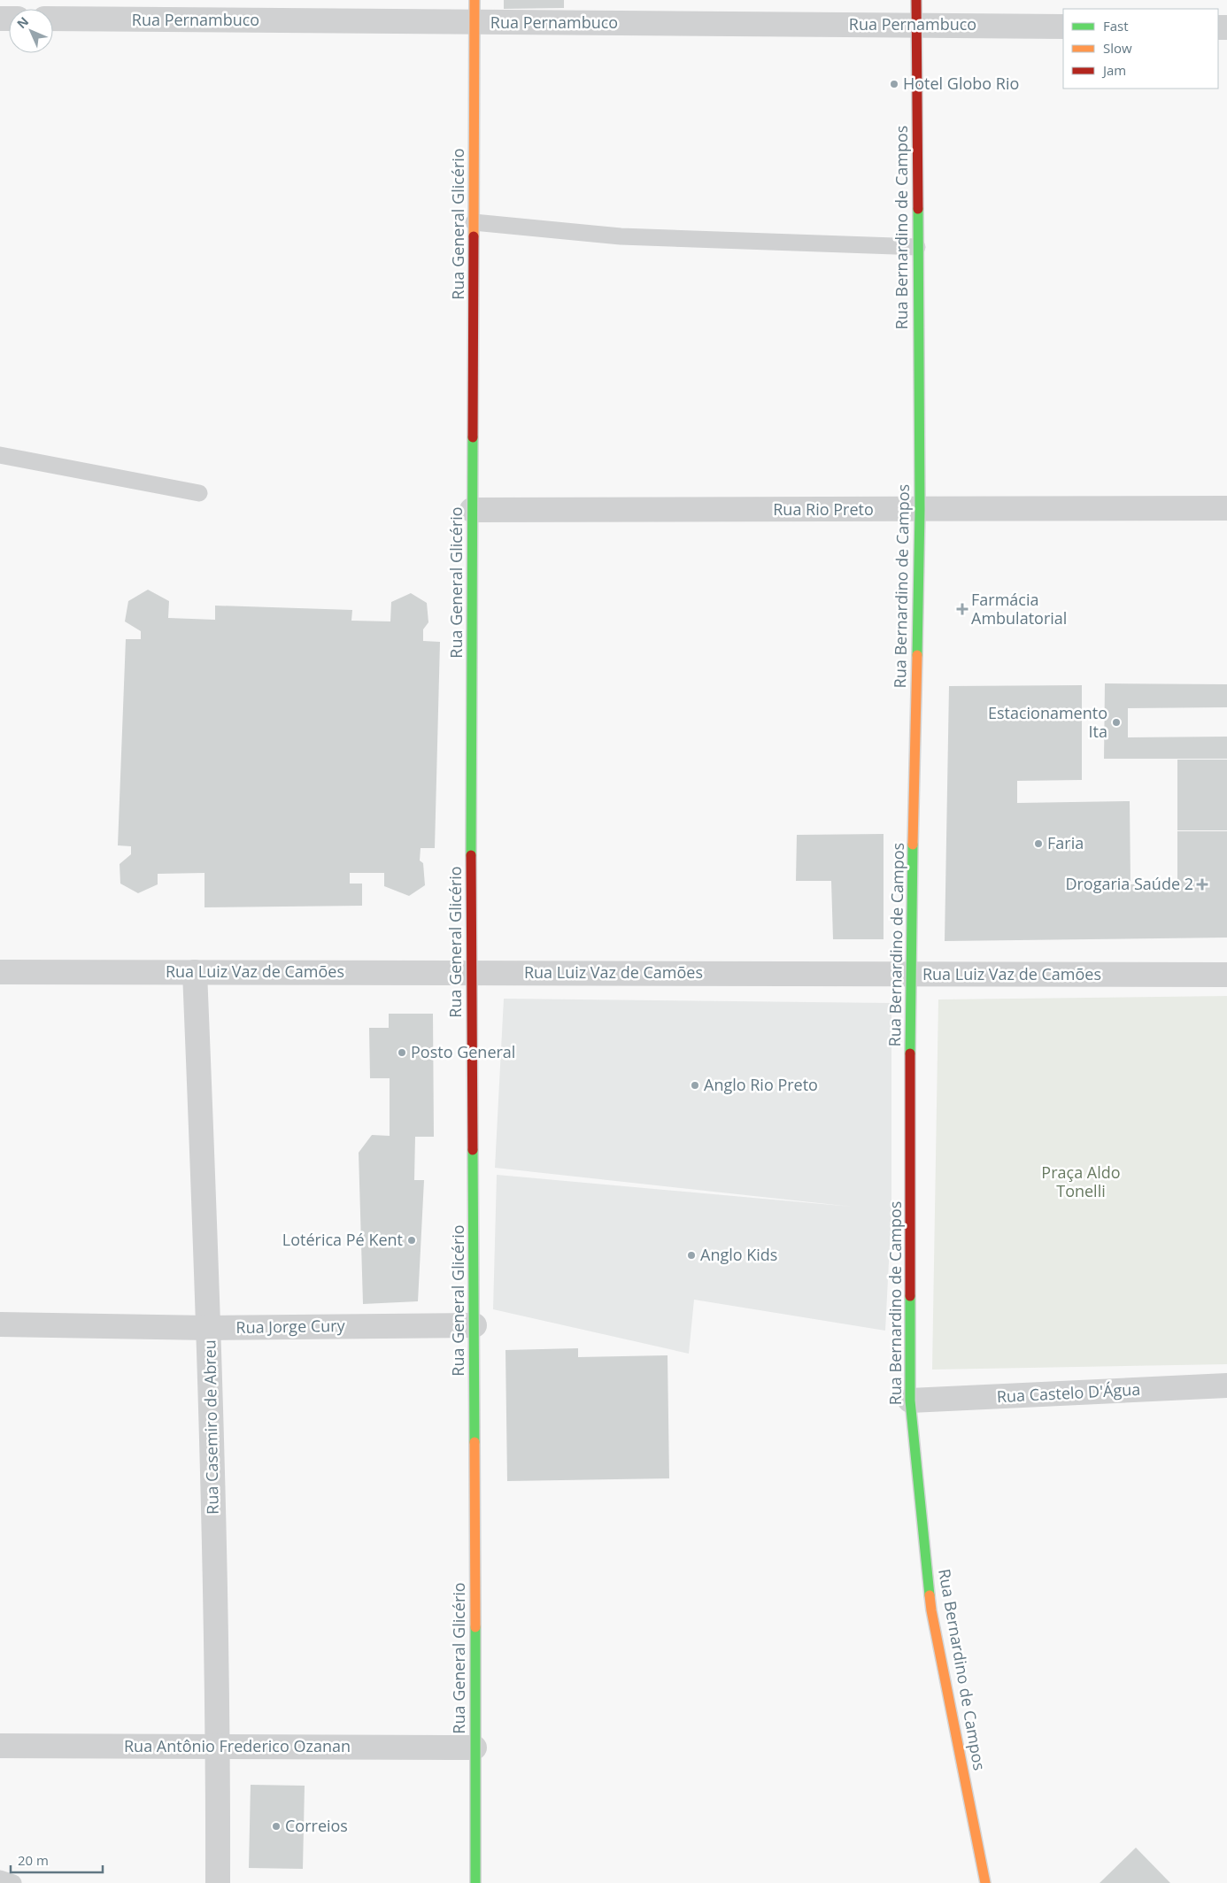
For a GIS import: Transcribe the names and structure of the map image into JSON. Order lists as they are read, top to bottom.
{
  "streets": {
    "street": [
      "Rua Pernambuco",
      "Rua General Glicério",
      "Rua Bernardino de Campos",
      "Rua Rio Preto",
      "Rua Luiz Vaz de Camões",
      "Rua Jorge Cury",
      "Rua Castelo D'Água",
      "Rua Casemiro de Abreu",
      "Rua Antônio Frederico Ozanan"
    ]
  },
  "crossings": [
    ["Rua Pernambuco", "Rua General Glicério"],
    ["Rua Pernambuco", "Rua Bernardino de Campos"],
    ["Rua General Glicério", "Rua Rio Preto"],
    ["Rua General Glicério", "Rua Luiz Vaz de Camões"],
    ["Rua General Glicério", "Rua Jorge Cury"],
    ["Rua General Glicério", "Rua Antônio Frederico Ozanan"],
    ["Rua Bernardino de Campos", "Rua Rio Preto"],
    ["Rua Bernardino de Campos", "Rua Luiz Vaz de Camões"],
    ["Rua Bernardino de Campos", "Rua Castelo D'Água"],
    ["Rua Luiz Vaz de Camões", "Rua Casemiro de Abreu"],
    ["Rua Jorge Cury", "Rua Casemiro de Abreu"],
    ["Rua Casemiro de Abreu", "Rua Antônio Frederico Ozanan"]
  ],
  "parks": ["Praça Aldo Tonelli"],
  "places": {
    "other": [
      "Hotel Globo Rio",
      "Estacionamento Ita",
      "Faria",
      "Posto General",
      "Anglo Rio Preto",
      "Lotérica Pé Kent",
      "Anglo Kids",
      "Correios"
    ],
    "health": ["Farmácia Ambulatorial", "Drogaria Saúde 2"]
  },
  "legend": ["Fast", "Slow", "Jam"],
  "scale_bar": "20 m",
  "north": "top left"
}
